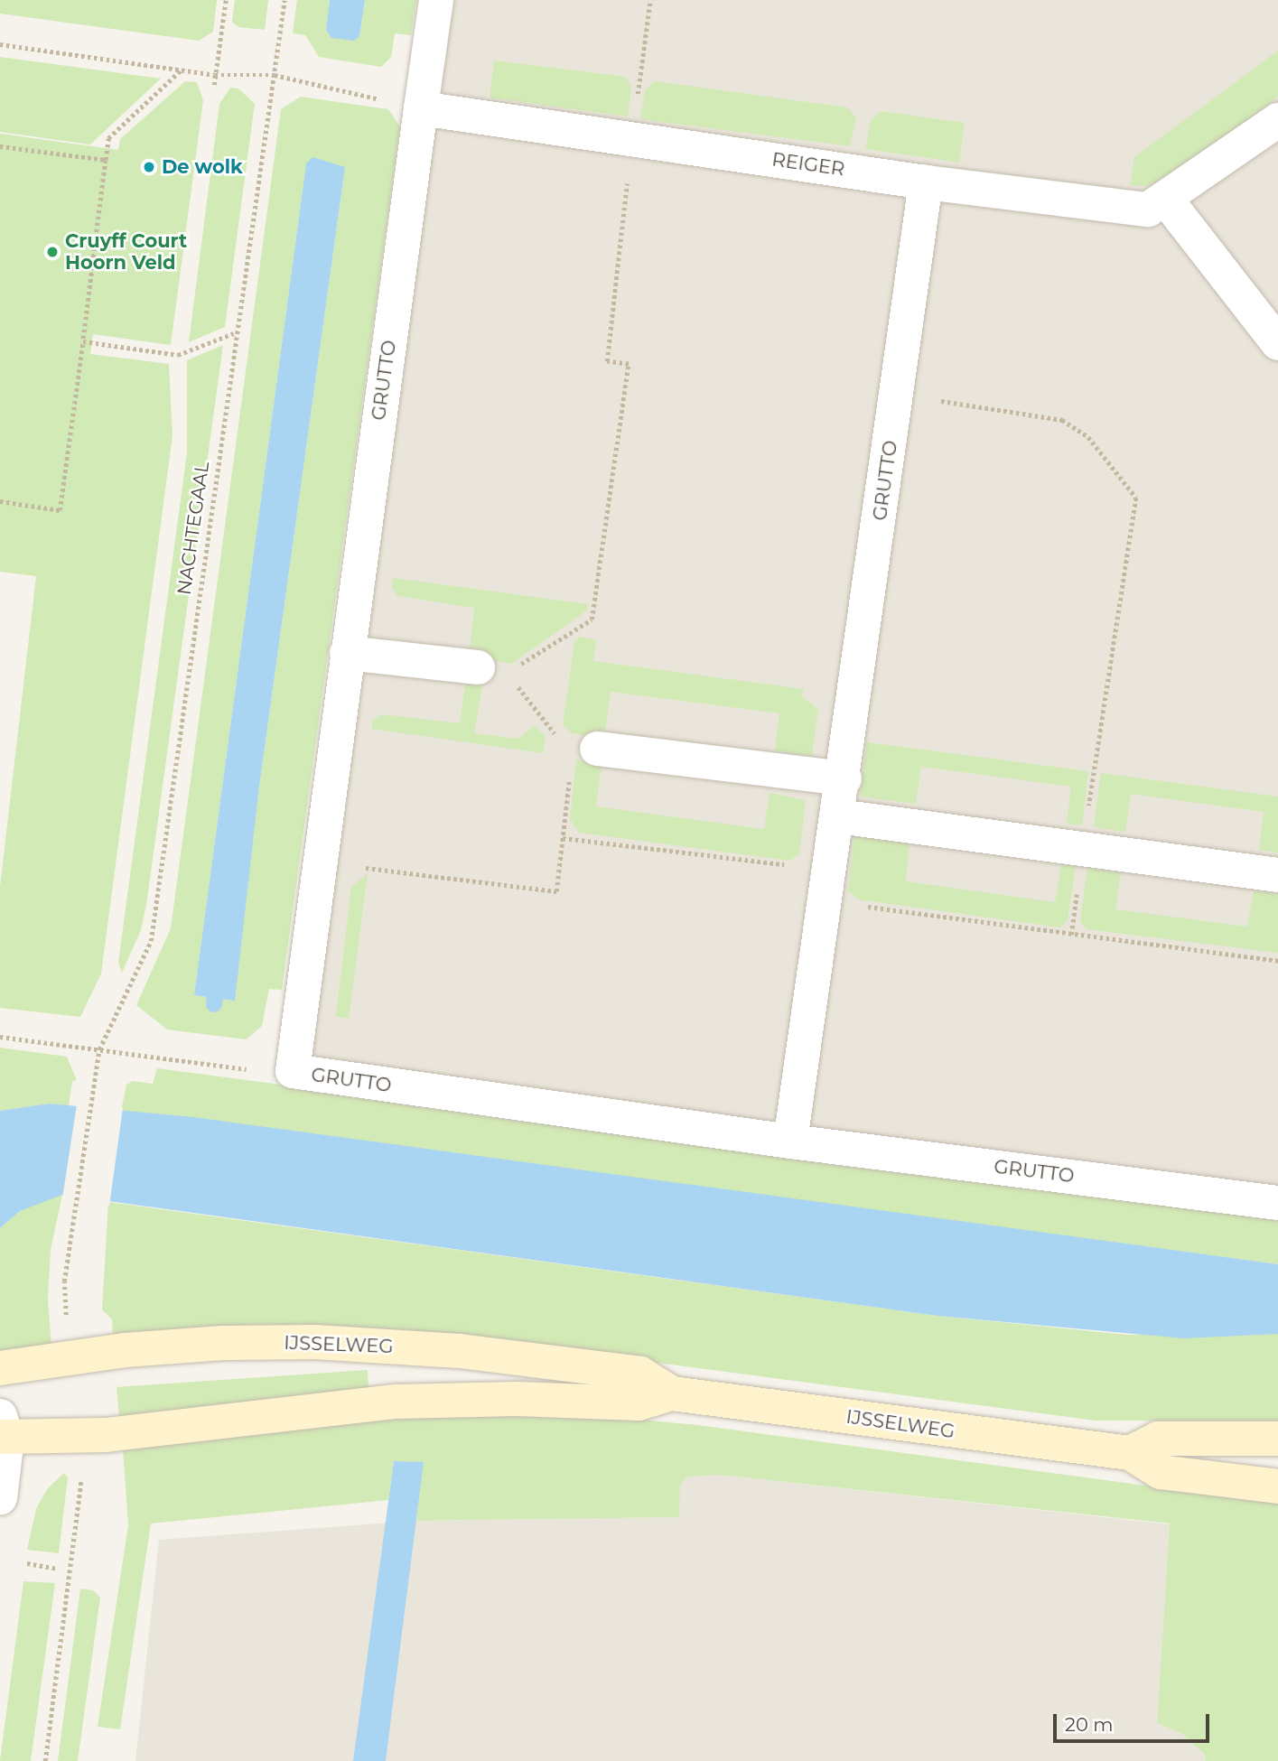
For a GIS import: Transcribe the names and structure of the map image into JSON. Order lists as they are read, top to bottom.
{
  "streets": {
    "street": ["REIGER", "GRUTTO", "IJSSELWEG"],
    "path": ["NACHTEGAAL"]
  },
  "crossings": [
    ["REIGER", "GRUTTO"]
  ],
  "places": ["De wolk", "Cruyff Court Hoorn Veld"],
  "scale_bar": "20 m"
}
